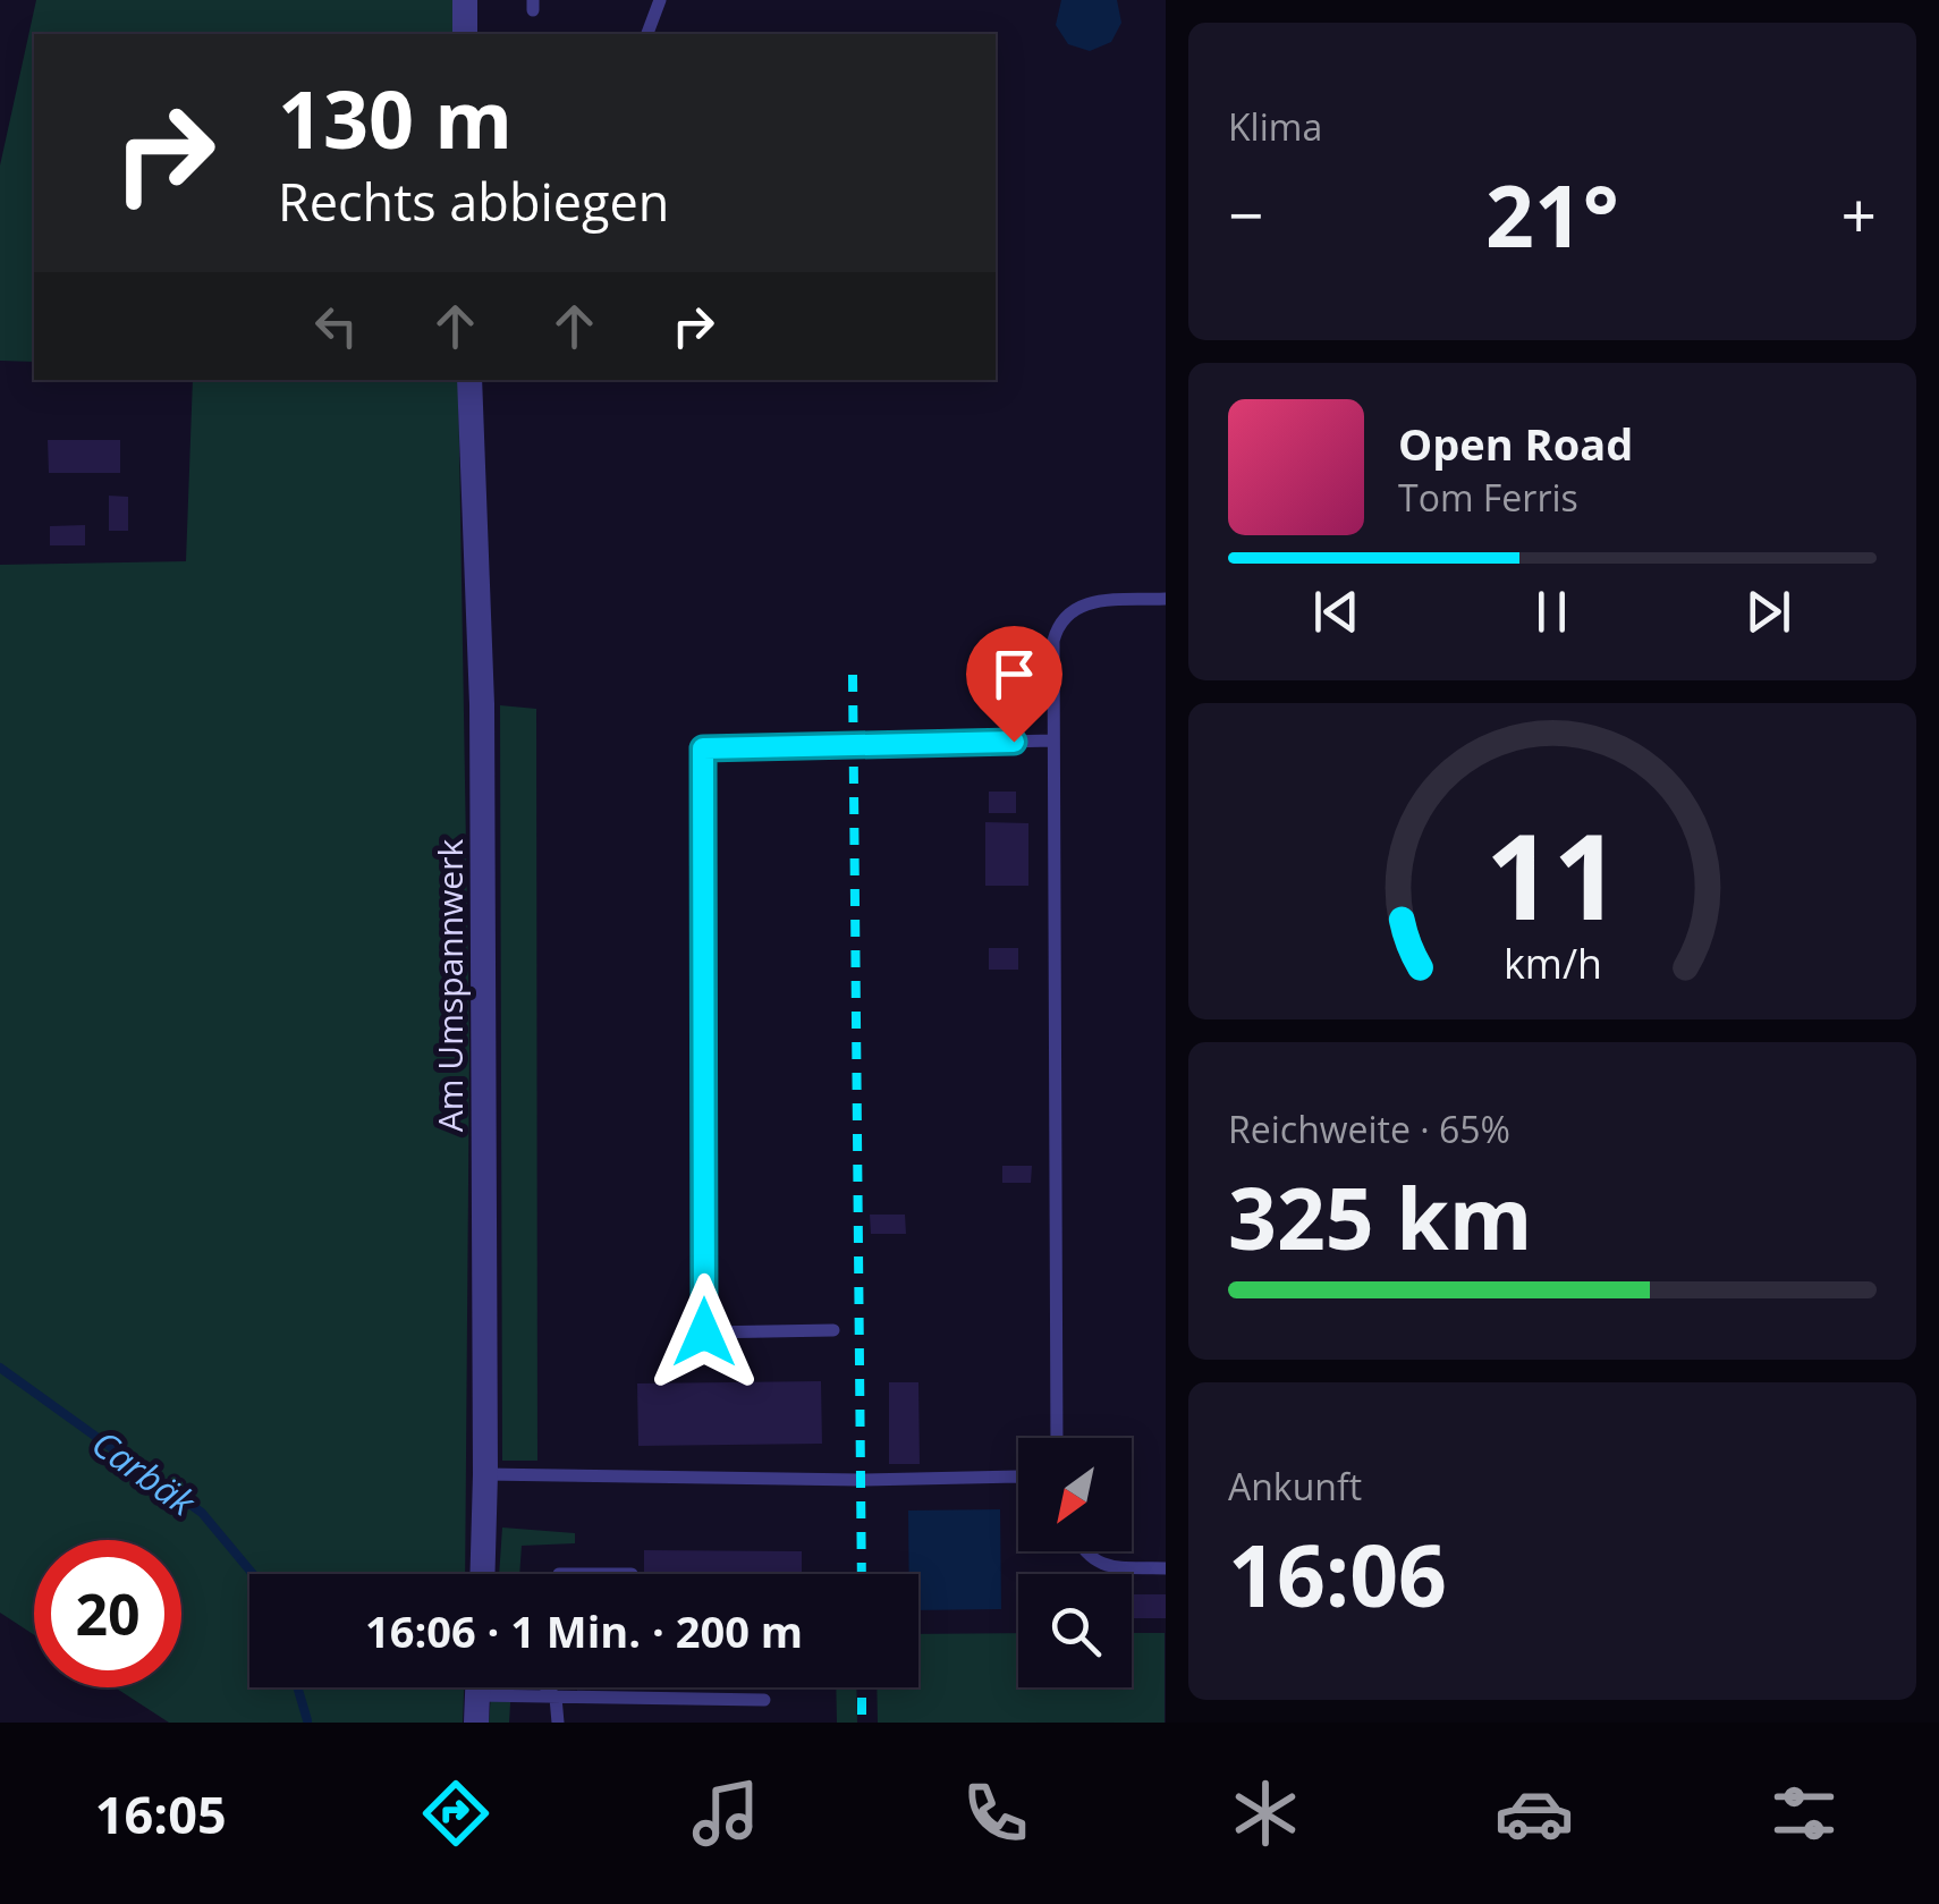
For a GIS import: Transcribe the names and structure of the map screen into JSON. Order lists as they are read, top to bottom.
{
  "streets": {
    "street": ["Am Umspannwerk"]
  },
  "water": ["Carbäk"],
  "north": "bottom left",
  "page": {
    "tile": [
      "Klima",
      ["Reichweite · 65%", "325 km"],
      ["Ankunft", "16:06"]
    ],
    "turn": ["130 m", "Rechts abbiegen"],
    "heat": ["−", "21°", "+"],
    "song": ["Open Road", "Tom Ferris"],
    "limit": "20",
    "trip": "16:06 · 1 Min. · 200 m",
    "tabs": "16:05",
    "gauge": ["11", "km/h"]
  }
}
